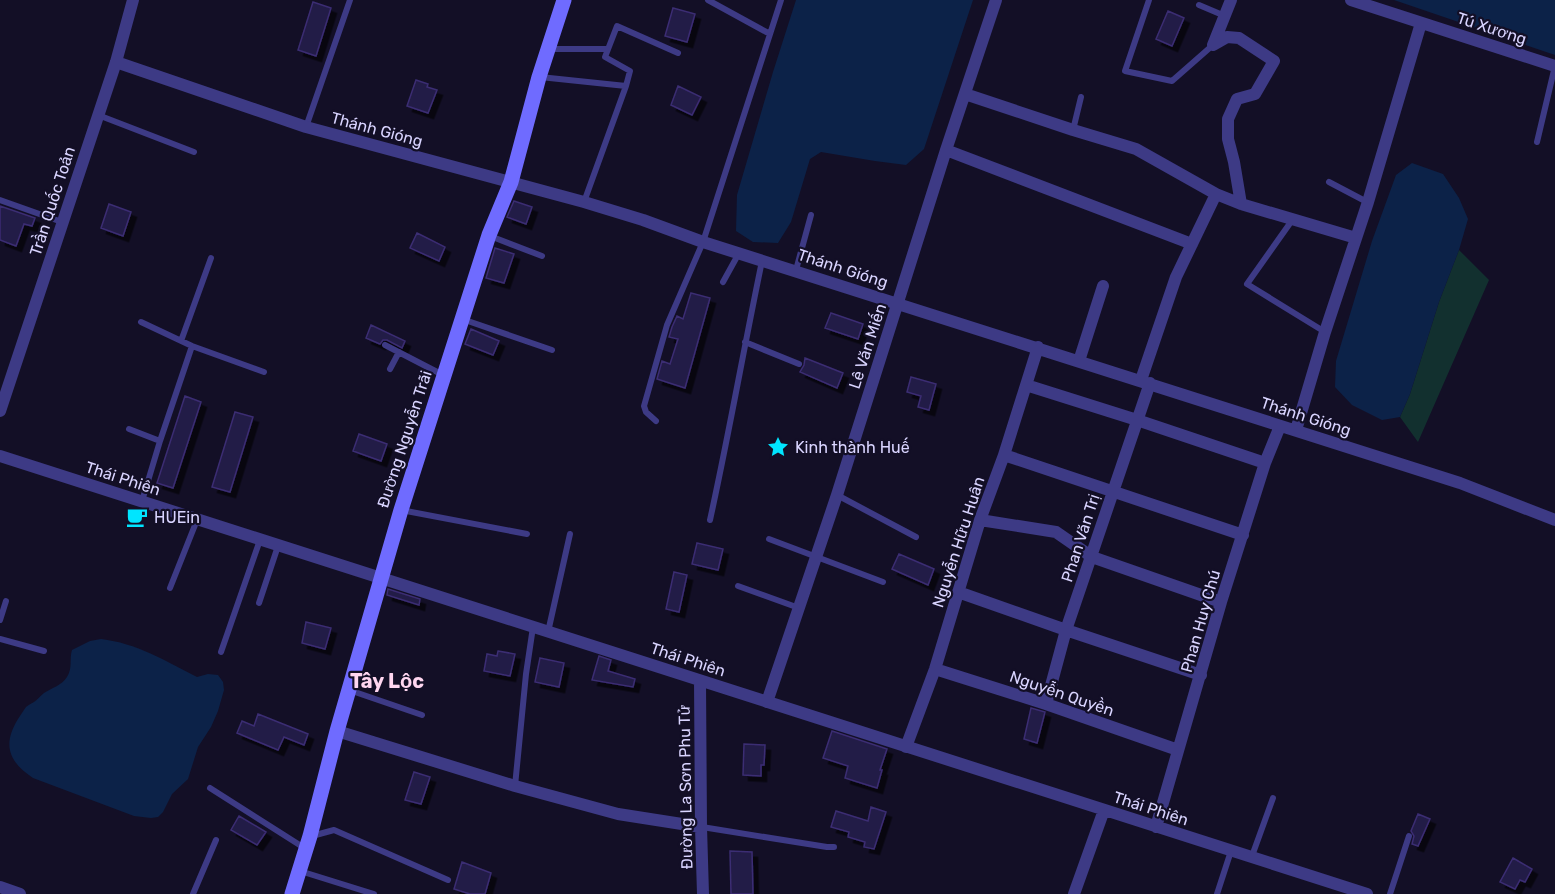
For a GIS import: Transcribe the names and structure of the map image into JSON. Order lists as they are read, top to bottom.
{
  "streets": {
    "main road": ["Đường Nguyễn Trãi"],
    "street": [
      "Tú Xương",
      "Thánh Gióng",
      "Trần Quốc Toản",
      "Lê Văn Miến",
      "Thái Phiên",
      "Phan Văn Trị",
      "Nguyễn Hữu Huân",
      "Phan Huy Chú",
      "Nguyễn Quyền",
      "Đường La Sơn Phu Tử"
    ]
  },
  "crossings": [
    ["Thánh Gióng", "Trần Quốc Toản"],
    ["Thánh Gióng", "Lê Văn Miến"],
    ["Thánh Gióng", "Đường Nguyễn Trãi"],
    ["Thánh Gióng", "Phan Văn Trị"],
    ["Thánh Gióng", "Nguyễn Hữu Huân"],
    ["Thánh Gióng", "Phan Huy Chú"],
    ["Lê Văn Miến", "Thái Phiên"],
    ["Đường Nguyễn Trãi", "Thái Phiên"],
    ["Thái Phiên", "Nguyễn Hữu Huân"],
    ["Thái Phiên", "Phan Huy Chú"],
    ["Thái Phiên", "Đường La Sơn Phu Tử"],
    ["Phan Văn Trị", "Nguyễn Quyền"],
    ["Nguyễn Hữu Huân", "Nguyễn Quyền"],
    ["Phan Huy Chú", "Nguyễn Quyền"]
  ],
  "districts": ["Tây Lộc"],
  "places": {
    "place": ["Kinh thành Huế"],
    "cafe": ["HUEin"]
  }
}
